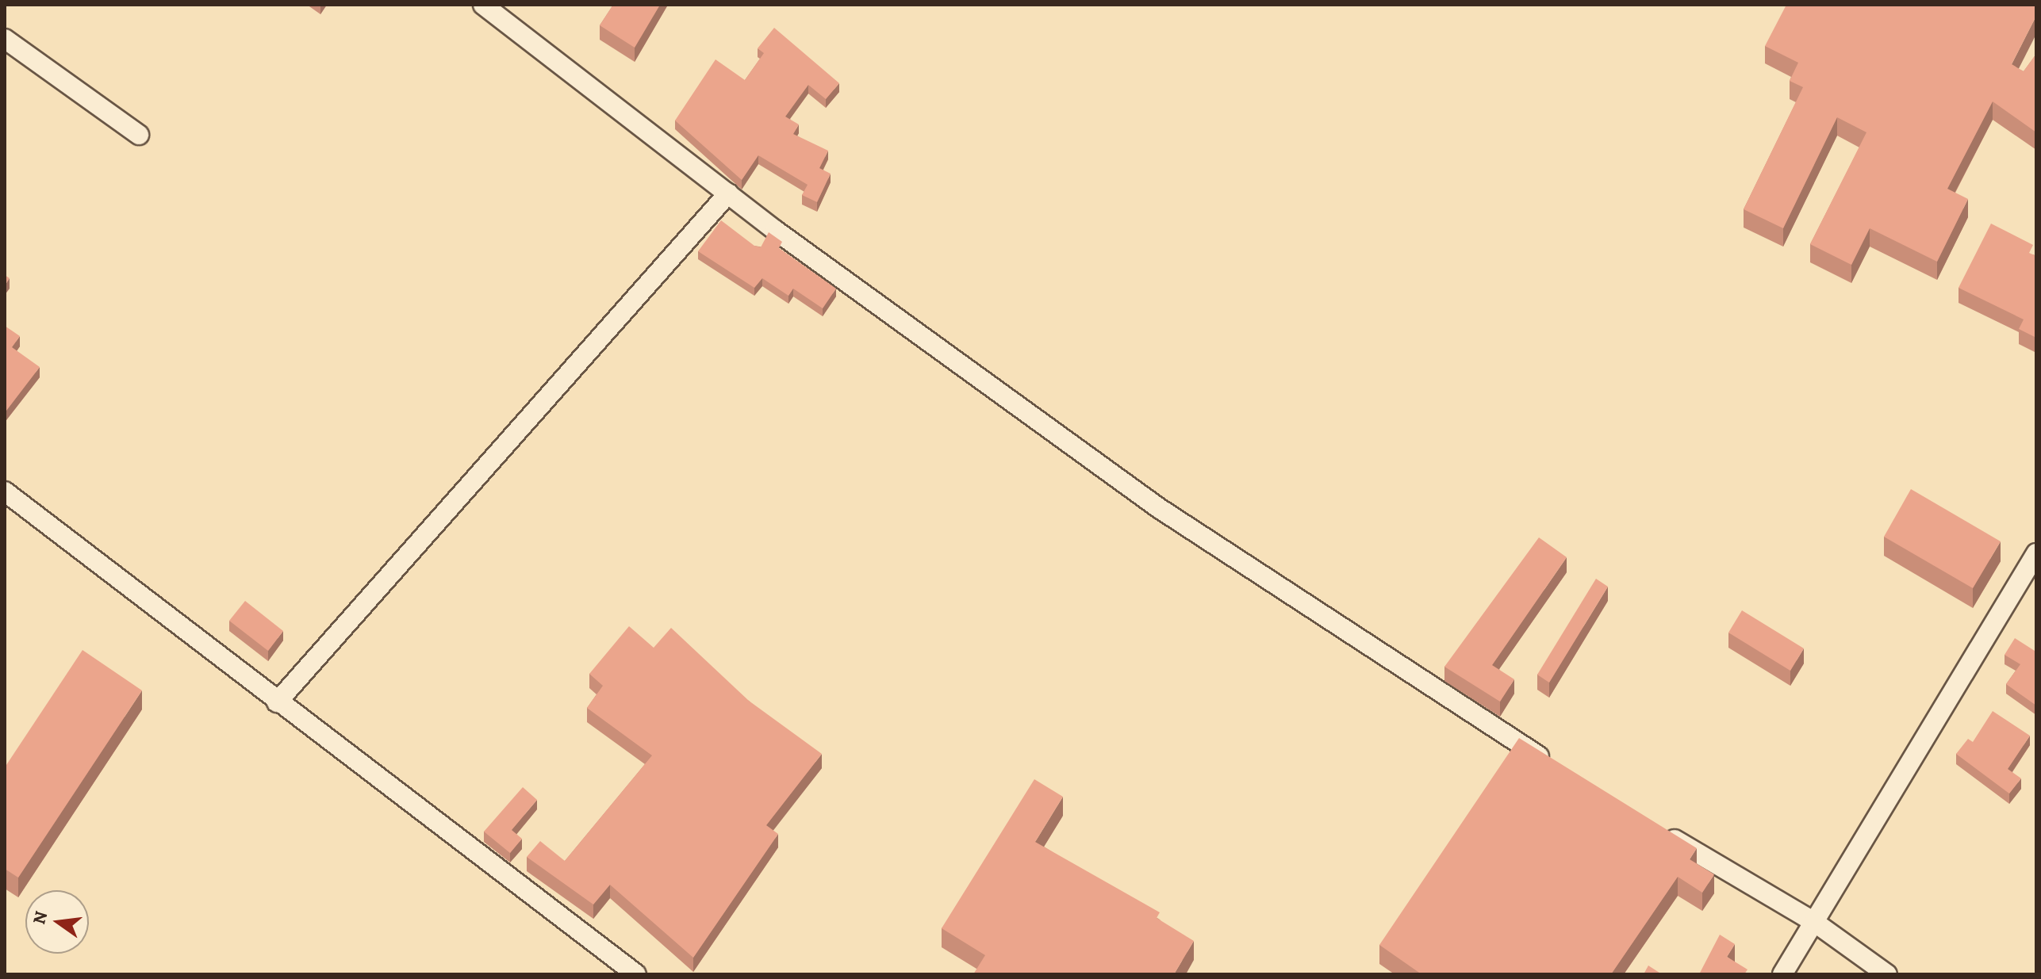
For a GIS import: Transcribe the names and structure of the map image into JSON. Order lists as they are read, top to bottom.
{
  "north": "left"
}
